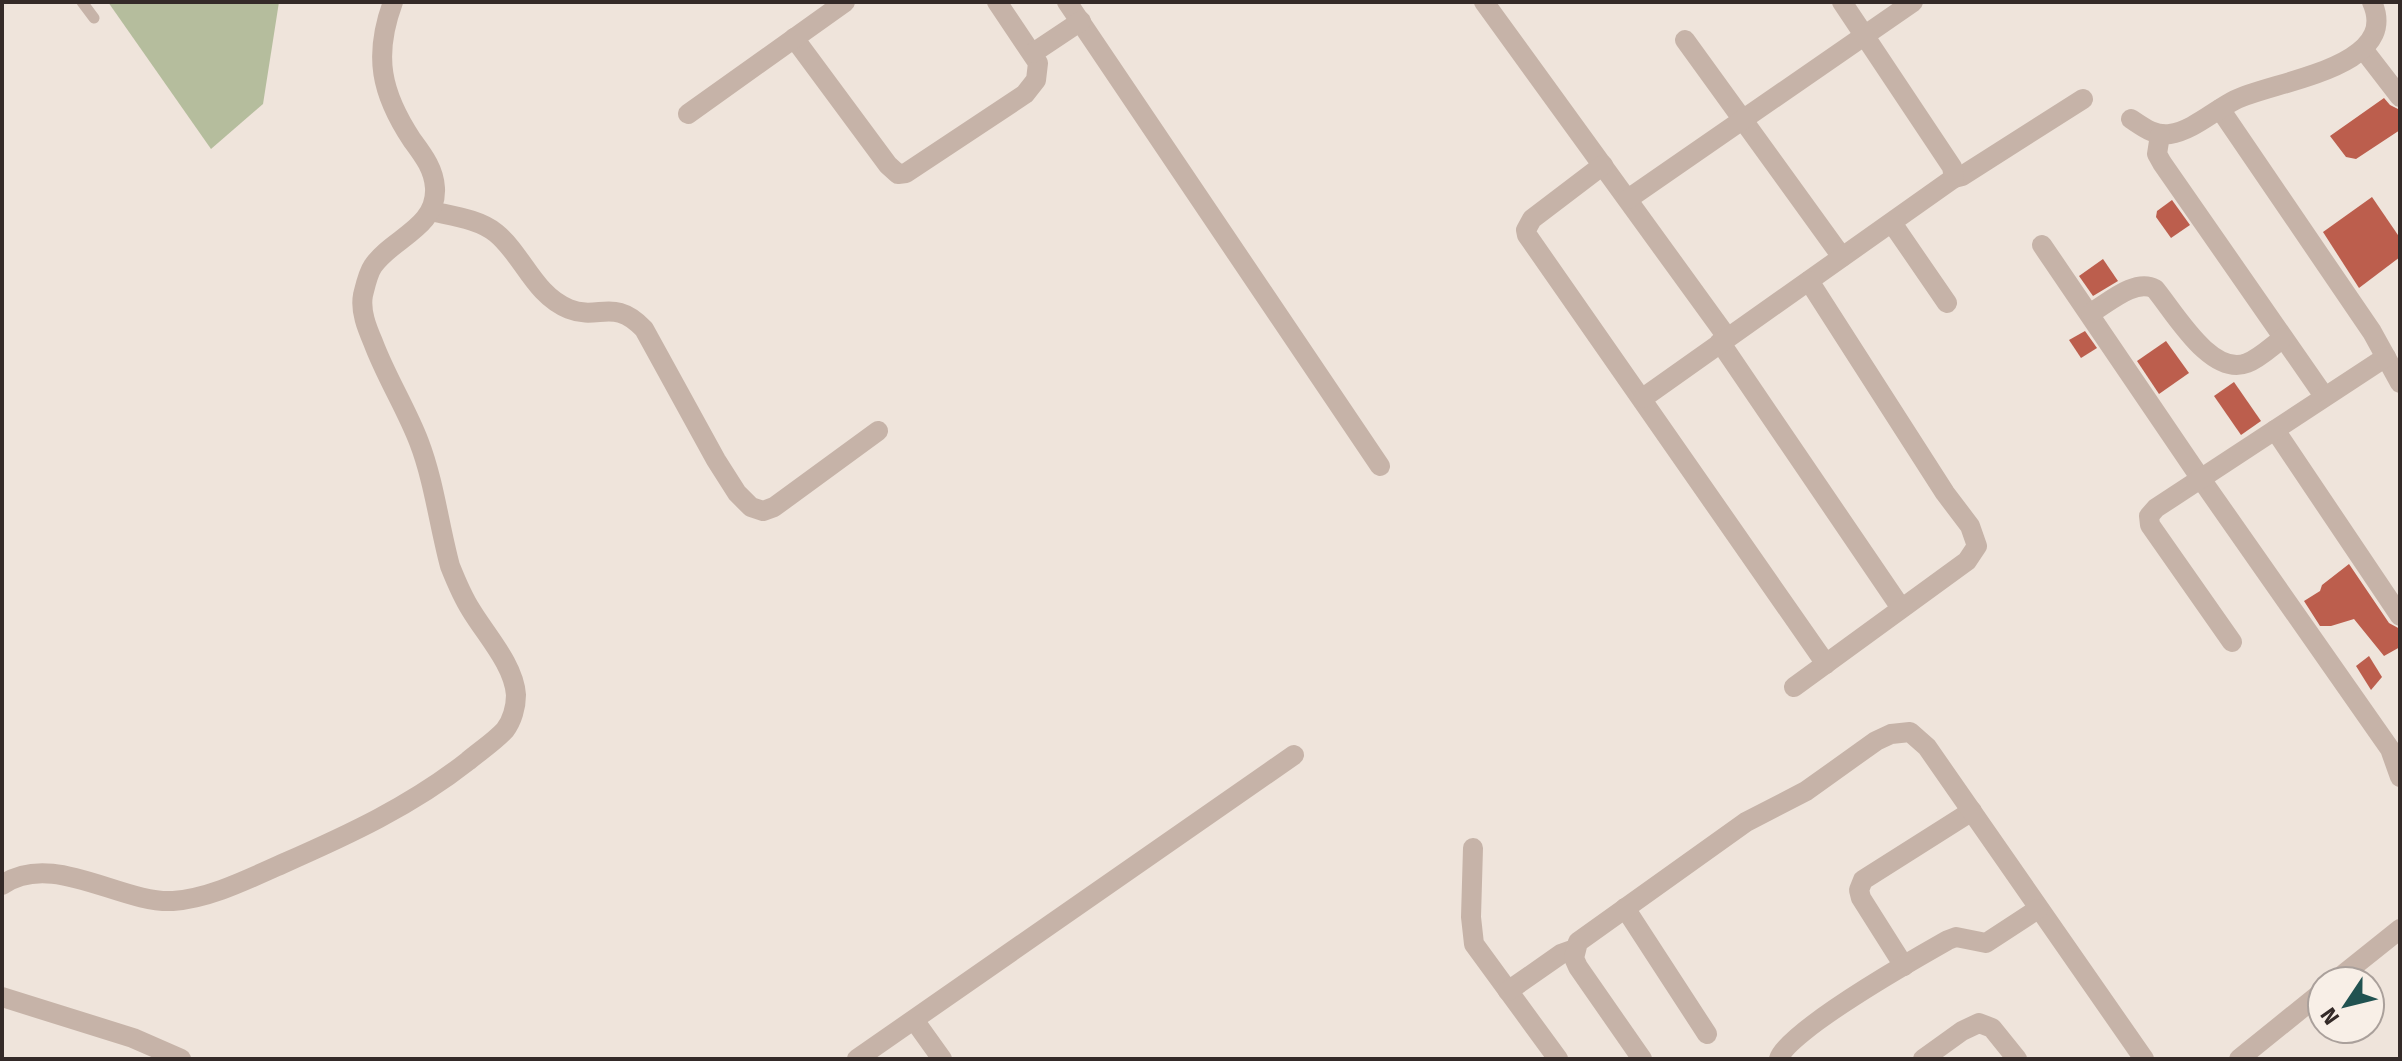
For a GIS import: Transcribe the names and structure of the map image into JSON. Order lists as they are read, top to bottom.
{
  "north": "bottom left"
}
